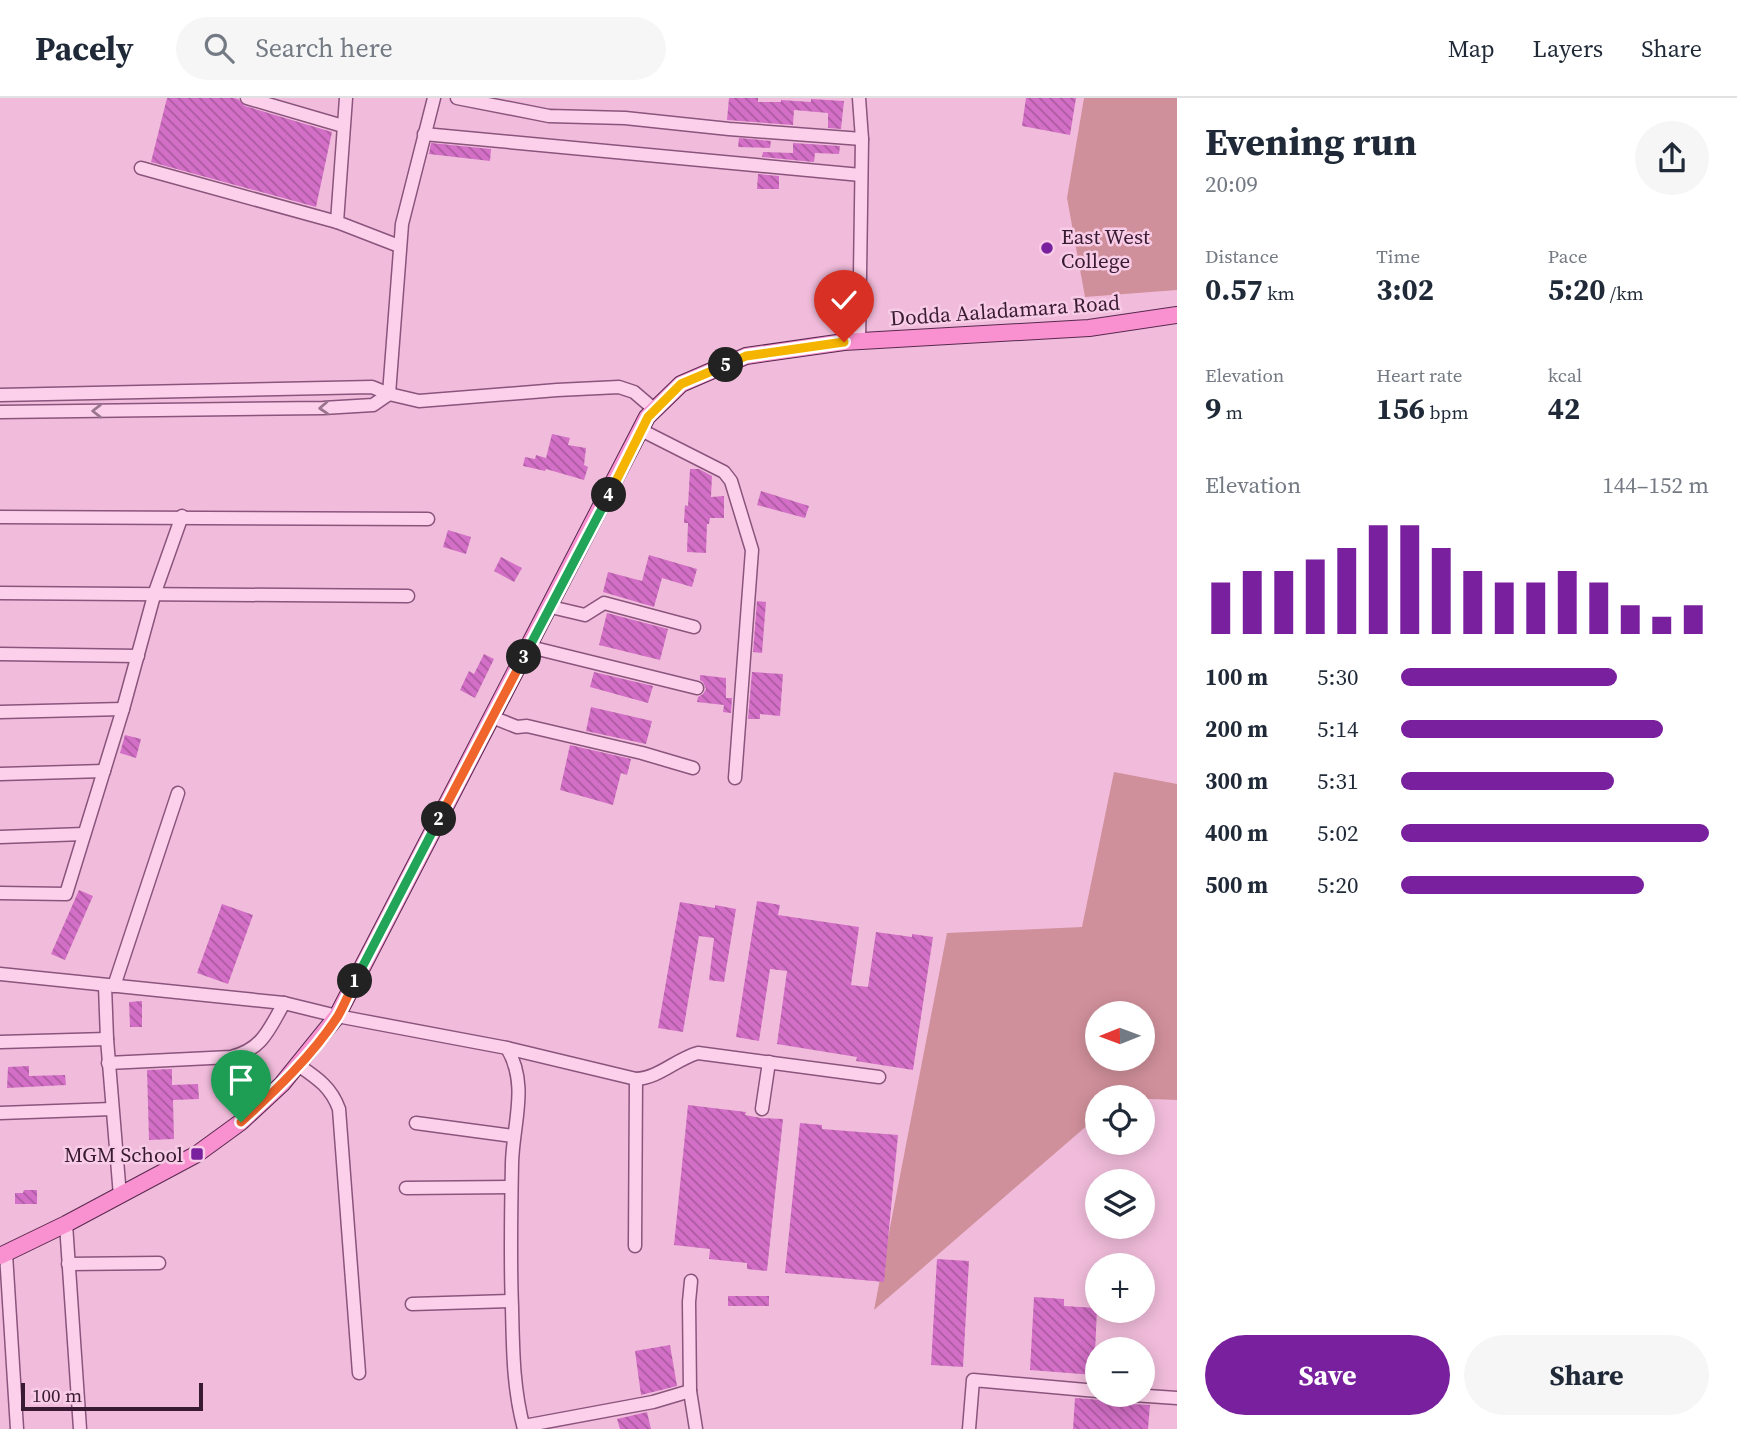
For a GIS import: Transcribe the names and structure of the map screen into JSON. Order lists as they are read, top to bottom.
{
  "streets": {
    "main road": ["Dodda Aaladamara Road"]
  },
  "places": {
    "other": ["East West College"],
    "transit": ["MGM School"]
  },
  "scale_bar": "100 m",
  "north": "left",
  "page": {
    "header": "Pacely",
    "search": "Search here",
    "nav": ["Map", "Layers", "Share"],
    "heading": ["Evening run", "20:09"],
    "stats": [
      ["Distance", "0.57 km"],
      ["Time", "3:02"],
      ["Pace", "5:20 /km"],
      ["Elevation", "9 m"],
      ["Heart rate", "156 bpm"],
      ["kcal", "42"]
    ],
    "pins": [
      "5",
      "4",
      "3",
      "2",
      "1"
    ],
    "chart": ["Elevation", "144–152 m"],
    "list": [
      {
        "name": "100 m",
        "note": "5:30"
      },
      {
        "name": "200 m",
        "note": "5:14"
      },
      {
        "name": "300 m",
        "note": "5:31"
      },
      {
        "name": "400 m",
        "note": "5:02"
      },
      {
        "name": "500 m",
        "note": "5:20"
      }
    ],
    "map_buttons": ["+", "−"],
    "buttons": ["Save", "Share"],
    "scale": "100 m"
  }
}
